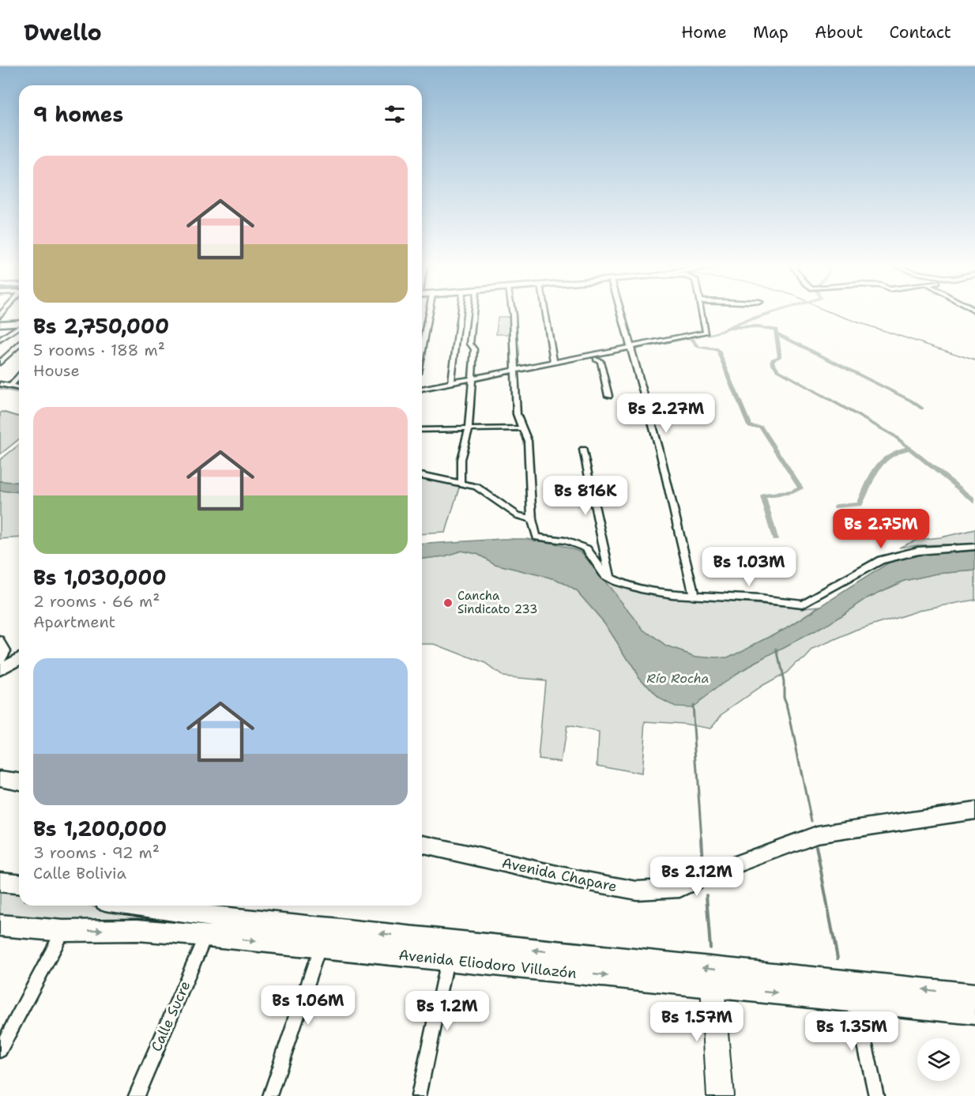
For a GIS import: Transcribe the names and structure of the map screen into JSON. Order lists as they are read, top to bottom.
{
  "streets": {
    "highway": ["Avenida Eliodoro Villazón"],
    "main road": ["Avenida Chapare"],
    "street": ["Calle Sucre"]
  },
  "crossings": [
    ["Avenida Eliodoro Villazón", "Calle Sucre"]
  ],
  "water": ["Río Rocha"],
  "places": ["Cancha Sindicato 233"],
  "page": {
    "header": "Dwello",
    "nav": [
      "Home",
      "Map",
      "About",
      "Contact"
    ],
    "heading": "9 homes",
    "list": [
      {
        "name": "Bs 2,750,000",
        "note": "5 rooms · 188 m² · House"
      },
      {
        "name": "Bs 1,030,000",
        "note": "2 rooms · 66 m² · Apartment"
      },
      {
        "name": "Bs 1,200,000",
        "note": "3 rooms · 92 m² · Calle Bolivia"
      }
    ],
    "price": [
      "Bs 2.27M",
      "Bs 816K",
      "Bs 2.75M",
      "Bs 1.03M",
      "Bs 2.12M",
      "Bs 1.06M",
      "Bs 1.2M",
      "Bs 1.57M",
      "Bs 1.35M"
    ]
  }
}
